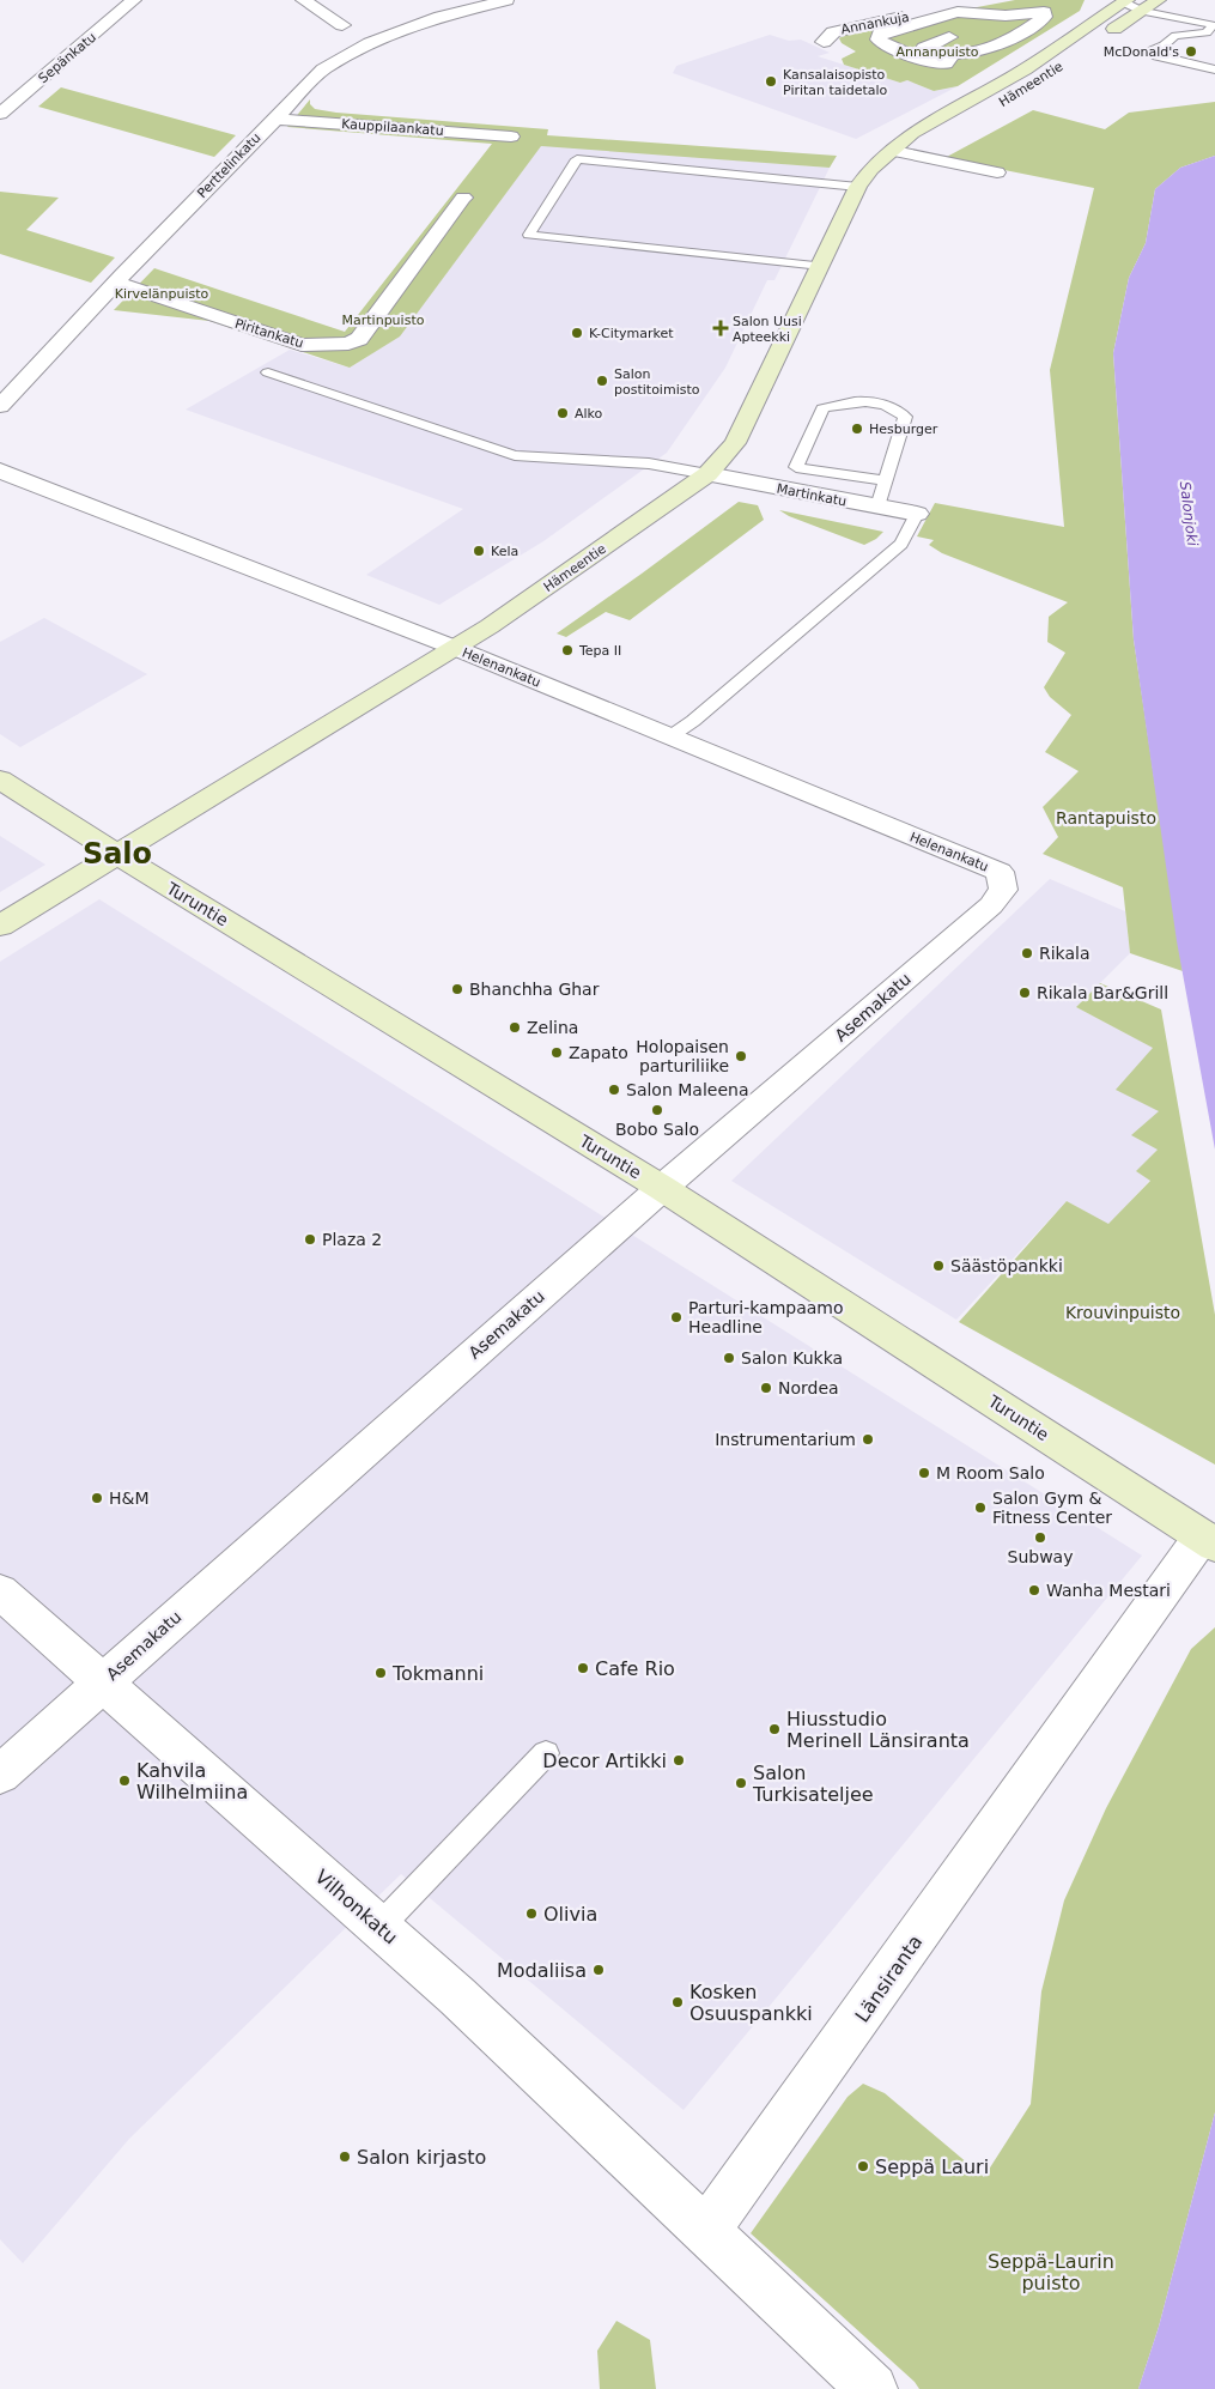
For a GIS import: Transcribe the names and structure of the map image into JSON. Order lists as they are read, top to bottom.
{
  "streets": {
    "main road": ["Hämeentie", "Turuntie"],
    "street": [
      "Annankuja",
      "Sepänkatu",
      "Kauppilaankatu",
      "Perttelinkatu",
      "Piritankatu",
      "Martinkatu",
      "Helenankatu",
      "Asemakatu",
      "Vilhonkatu",
      "Länsiranta"
    ]
  },
  "crossings": [
    ["Hämeentie", "Martinkatu"],
    ["Hämeentie", "Helenankatu"],
    ["Hämeentie", "Turuntie"],
    ["Kauppilaankatu", "Perttelinkatu"],
    ["Perttelinkatu", "Piritankatu"],
    ["Helenankatu", "Asemakatu"],
    ["Turuntie", "Asemakatu"],
    ["Turuntie", "Länsiranta"],
    ["Asemakatu", "Vilhonkatu"],
    ["Vilhonkatu", "Länsiranta"]
  ],
  "districts": ["Salo"],
  "water": ["Salonjoki"],
  "parks": [
    "Annanpuisto",
    "Kirvelänpuisto",
    "Martinpuisto",
    "Rantapuisto",
    "Krouvinpuisto",
    "Seppä-Laurin puisto"
  ],
  "places": {
    "other": [
      "McDonald's",
      "Kansalaisopisto Piritan taidetalo",
      "K-Citymarket",
      "Salon postitoimisto",
      "Alko",
      "Hesburger",
      "Kela",
      "Tepa II",
      "Rikala",
      "Bhanchha Ghar",
      "Rikala Bar&Grill",
      "Zelina",
      "Zapato",
      "Holopaisen parturiliike",
      "Salon Maleena",
      "Bobo Salo",
      "Plaza 2",
      "Säästöpankki",
      "Parturi-kampaamo Headline",
      "Salon Kukka",
      "Nordea",
      "Instrumentarium",
      "M Room Salo",
      "H&M",
      "Salon Gym & Fitness Center",
      "Subway",
      "Wanha Mestari",
      "Cafe Rio",
      "Tokmanni",
      "Hiusstudio Merinell Länsiranta",
      "Decor Artikki",
      "Kahvila Wilhelmiina",
      "Salon Turkisateljee",
      "Olivia",
      "Modaliisa",
      "Kosken Osuuspankki",
      "Salon kirjasto",
      "Seppä Lauri"
    ],
    "health": ["Salon Uusi Apteekki"]
  }
}
